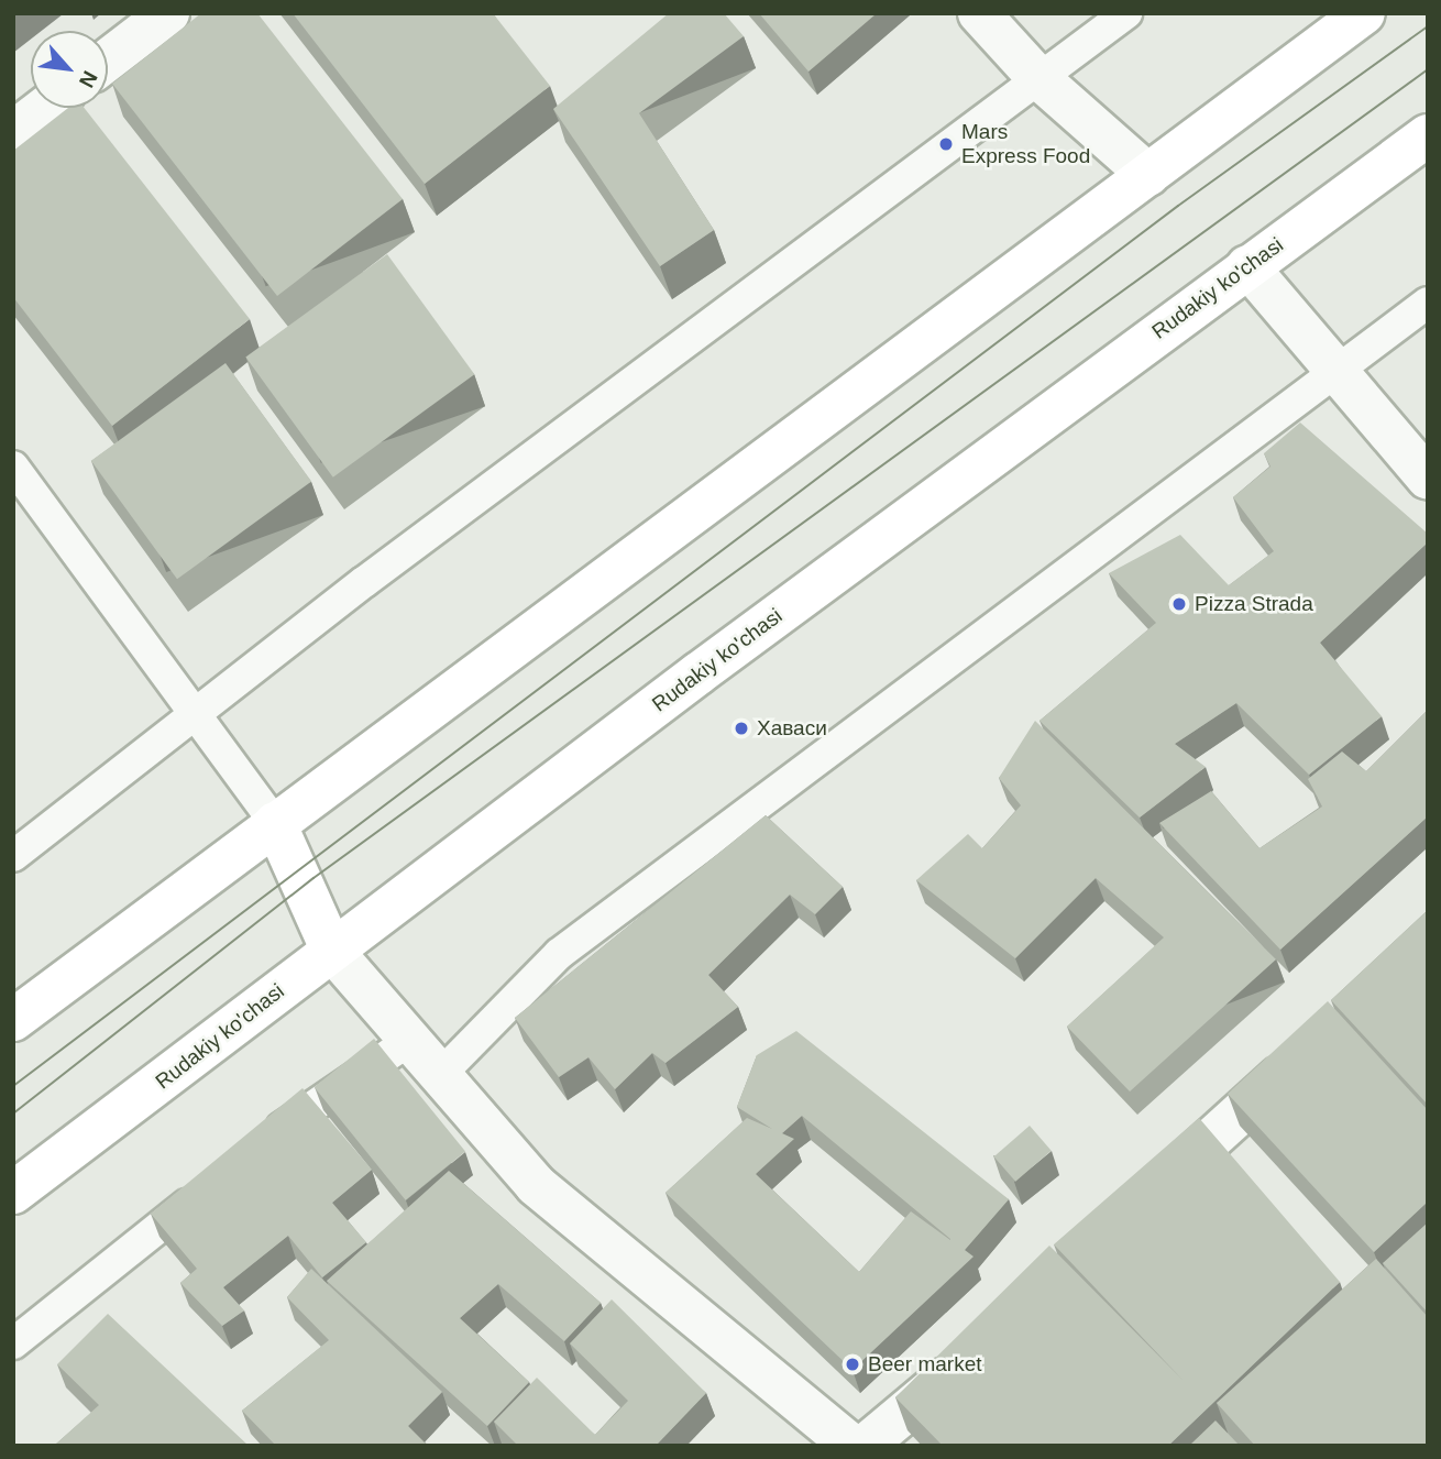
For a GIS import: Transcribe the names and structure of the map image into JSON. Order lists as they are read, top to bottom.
{
  "streets": {
    "main road": ["Rudakiy ko'chasi"]
  },
  "places": [
    "Mars Express Food",
    "Pizza Strada",
    "Хаваси",
    "Beer market"
  ],
  "north": "bottom right"
}
